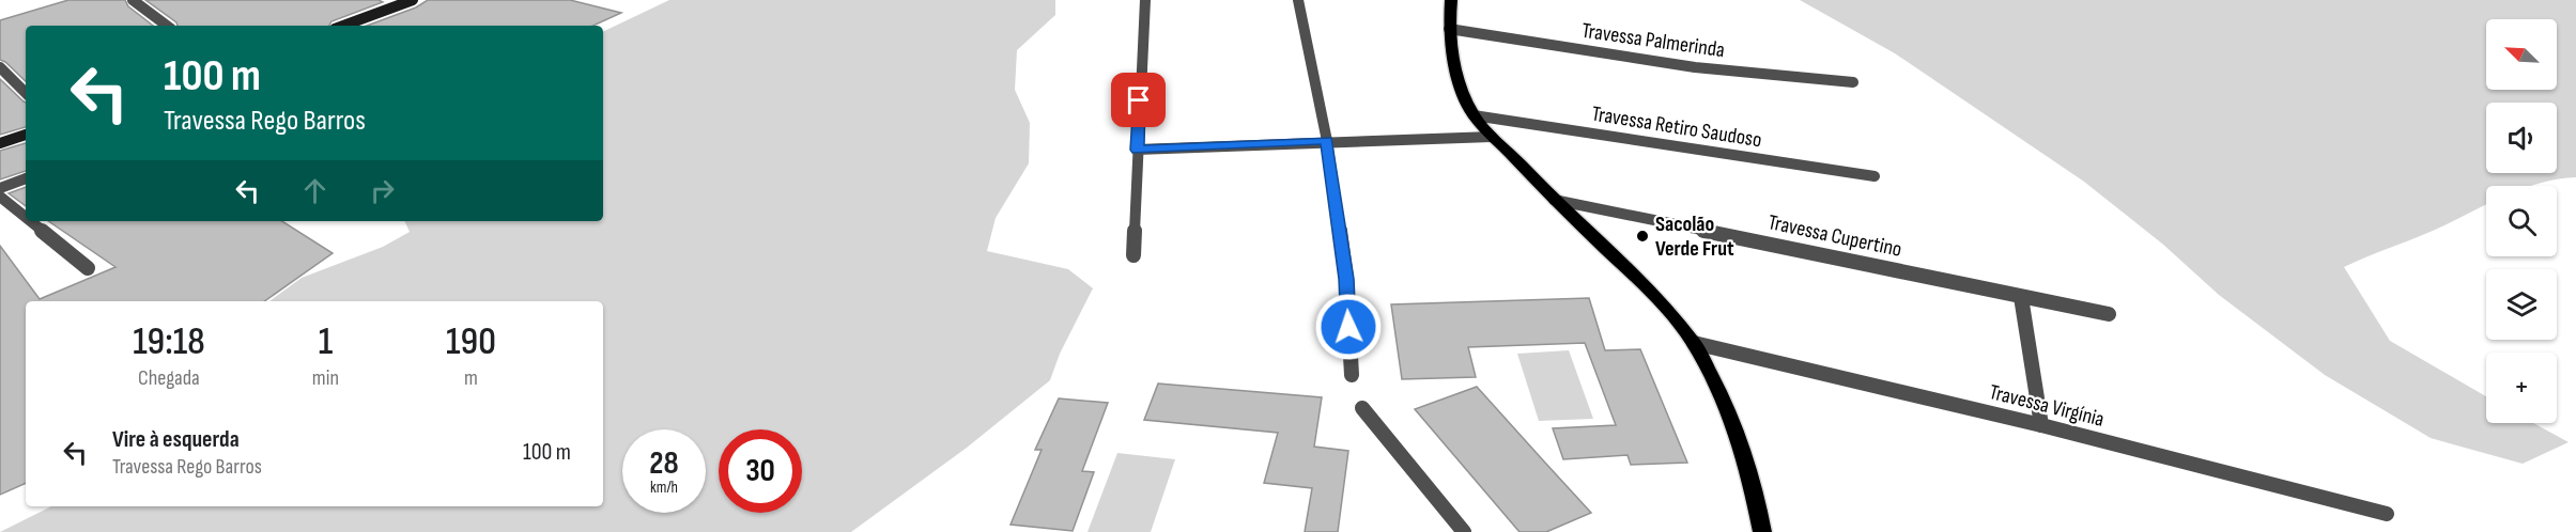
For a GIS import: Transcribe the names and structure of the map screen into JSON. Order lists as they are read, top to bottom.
{
  "streets": {
    "street": [
      "Travessa Palmerinda",
      "Travessa Retiro Saudoso",
      "Travessa Cupertino",
      "Travessa Virgínia"
    ]
  },
  "places": ["Sacolão Verde Frut"],
  "north": "top left",
  "page": {
    "map_buttons": "+",
    "turn": ["100 m", "Travessa Rego Barros"],
    "eta": [
      "19:18",
      "Chegada",
      "1",
      "min",
      "190",
      "m"
    ],
    "list": [
      {
        "name": "Vire à esquerda",
        "note": "Travessa Rego Barros",
        "value": "100 m"
      }
    ],
    "speed": "28 km/h",
    "limit": "30"
  }
}
